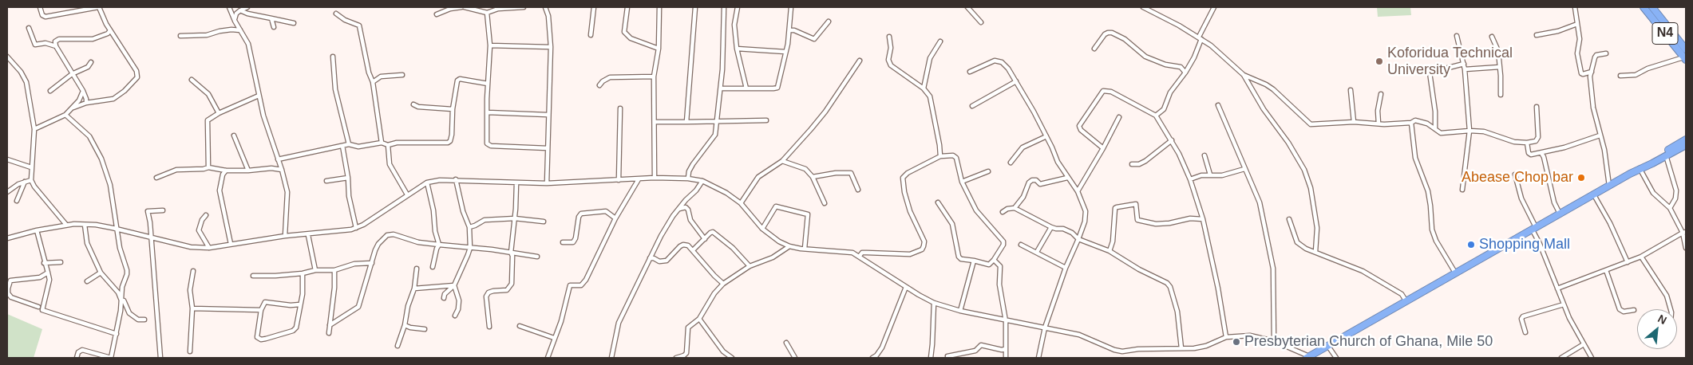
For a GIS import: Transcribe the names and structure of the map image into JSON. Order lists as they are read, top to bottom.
{
  "streets": {
    "highway": ["N4"]
  },
  "places": [
    "Koforidua Technical University",
    "Abease Chop bar",
    "Shopping Mall",
    "Presbyterian Church of Ghana, Mile 50"
  ],
  "north": "top right"
}
